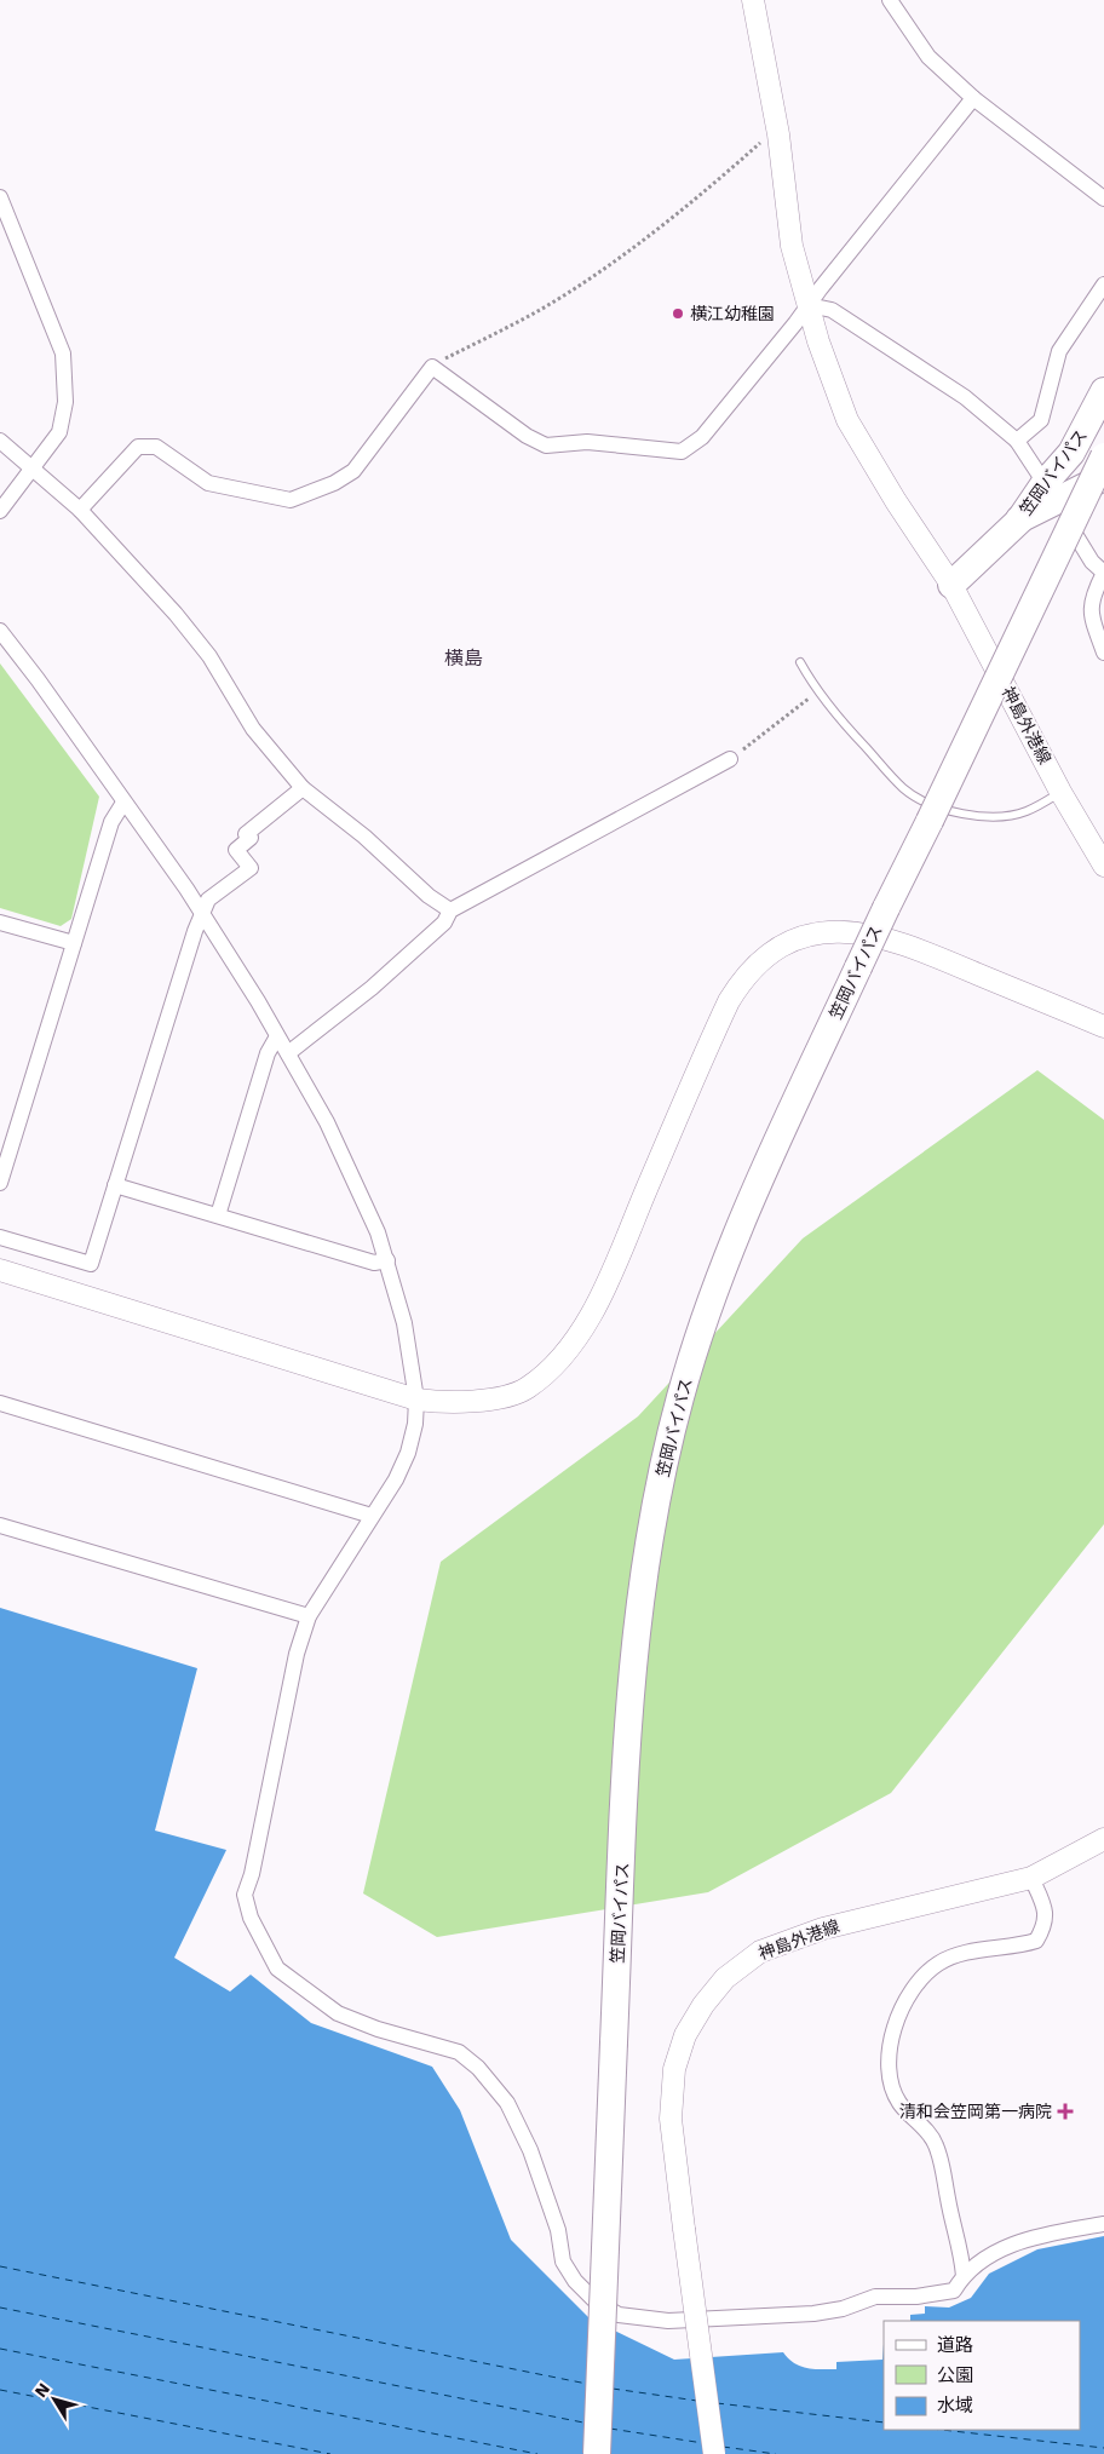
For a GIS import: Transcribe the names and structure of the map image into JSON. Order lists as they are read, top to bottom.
{
  "streets": {
    "highway": ["笠岡バイパス"],
    "street": ["神島外港線"]
  },
  "crossings": [
    ["笠岡バイパス", "神島外港線"]
  ],
  "districts": ["横島"],
  "places": {
    "other": ["横江幼稚園"],
    "health": ["清和会笠岡第一病院"]
  },
  "legend": ["道路", "公園", "水域"],
  "north": "top left"
}
